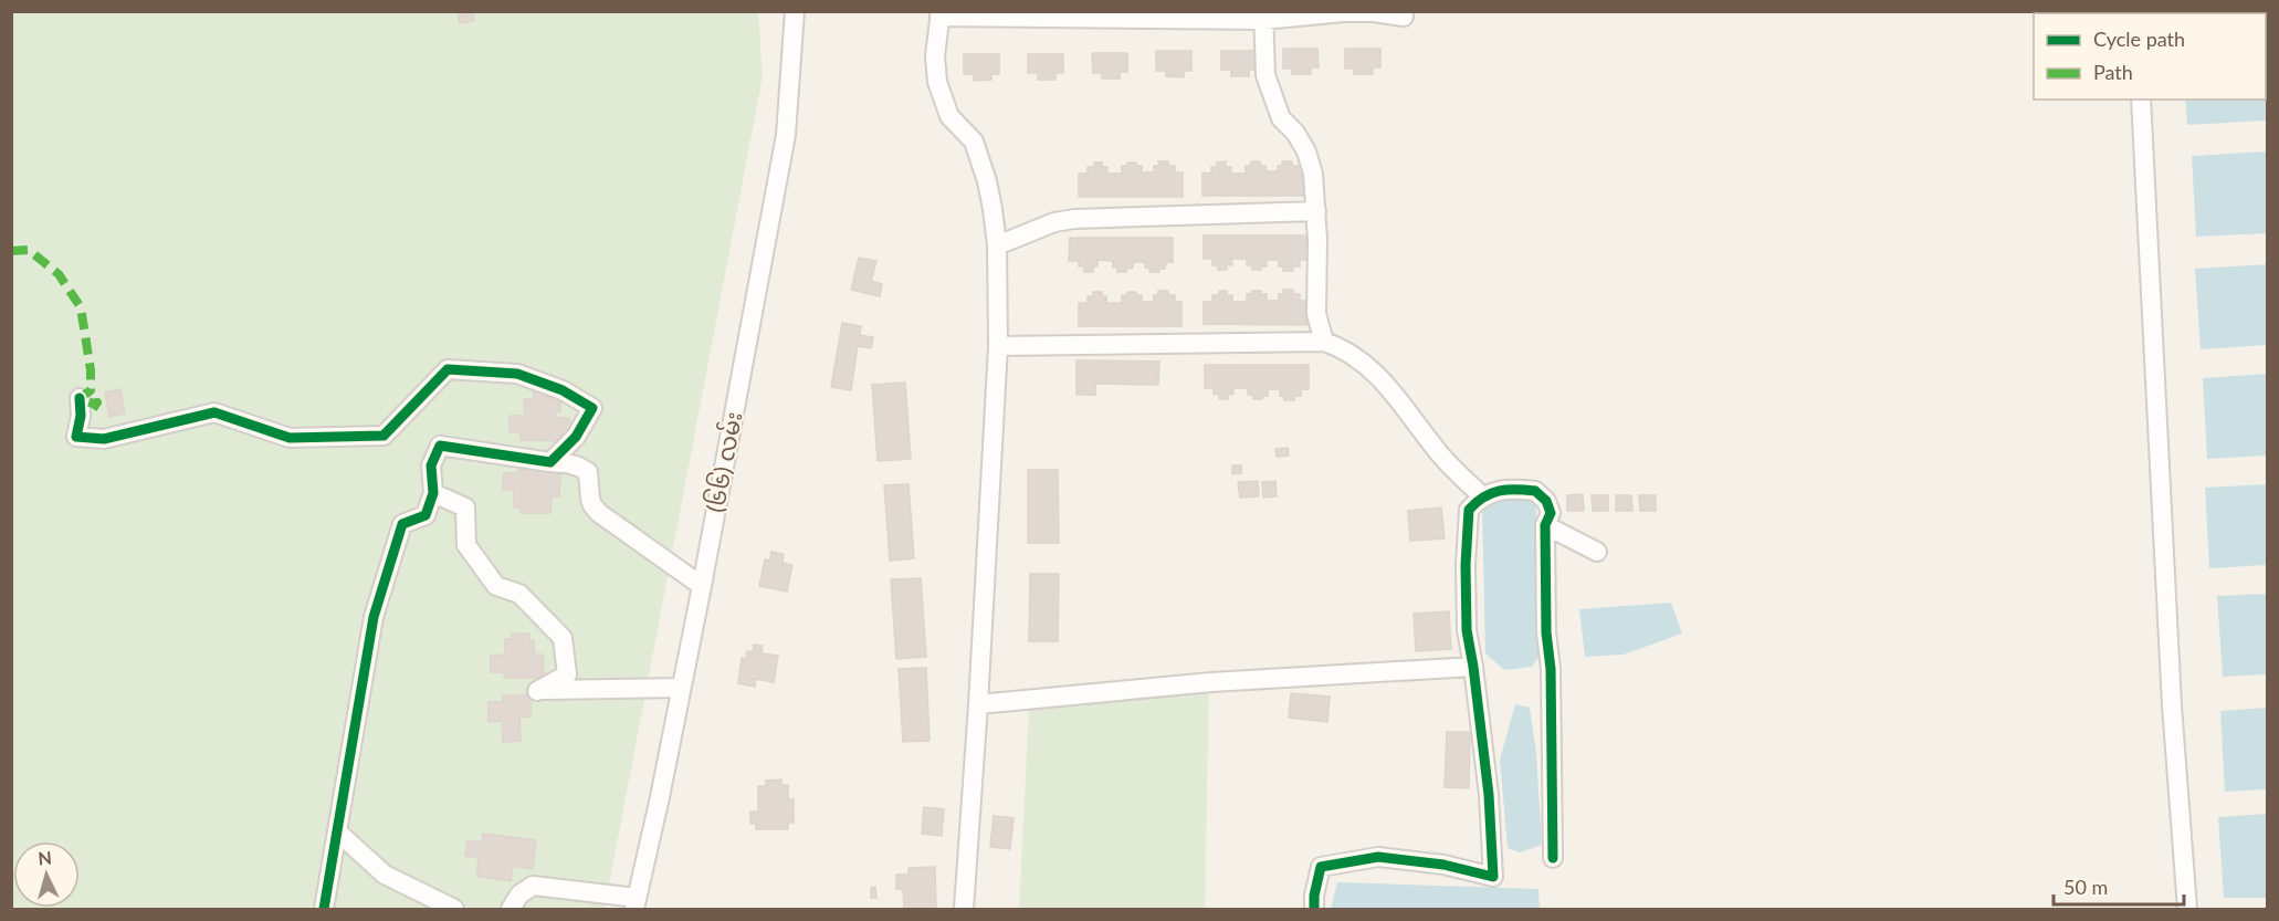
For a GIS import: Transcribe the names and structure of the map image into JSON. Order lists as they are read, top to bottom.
{
  "streets": {
    "street": ["(၆၆) လမ်း"]
  },
  "legend": ["Cycle path", "Path"],
  "scale_bar": "50 m",
  "north": "top"
}
